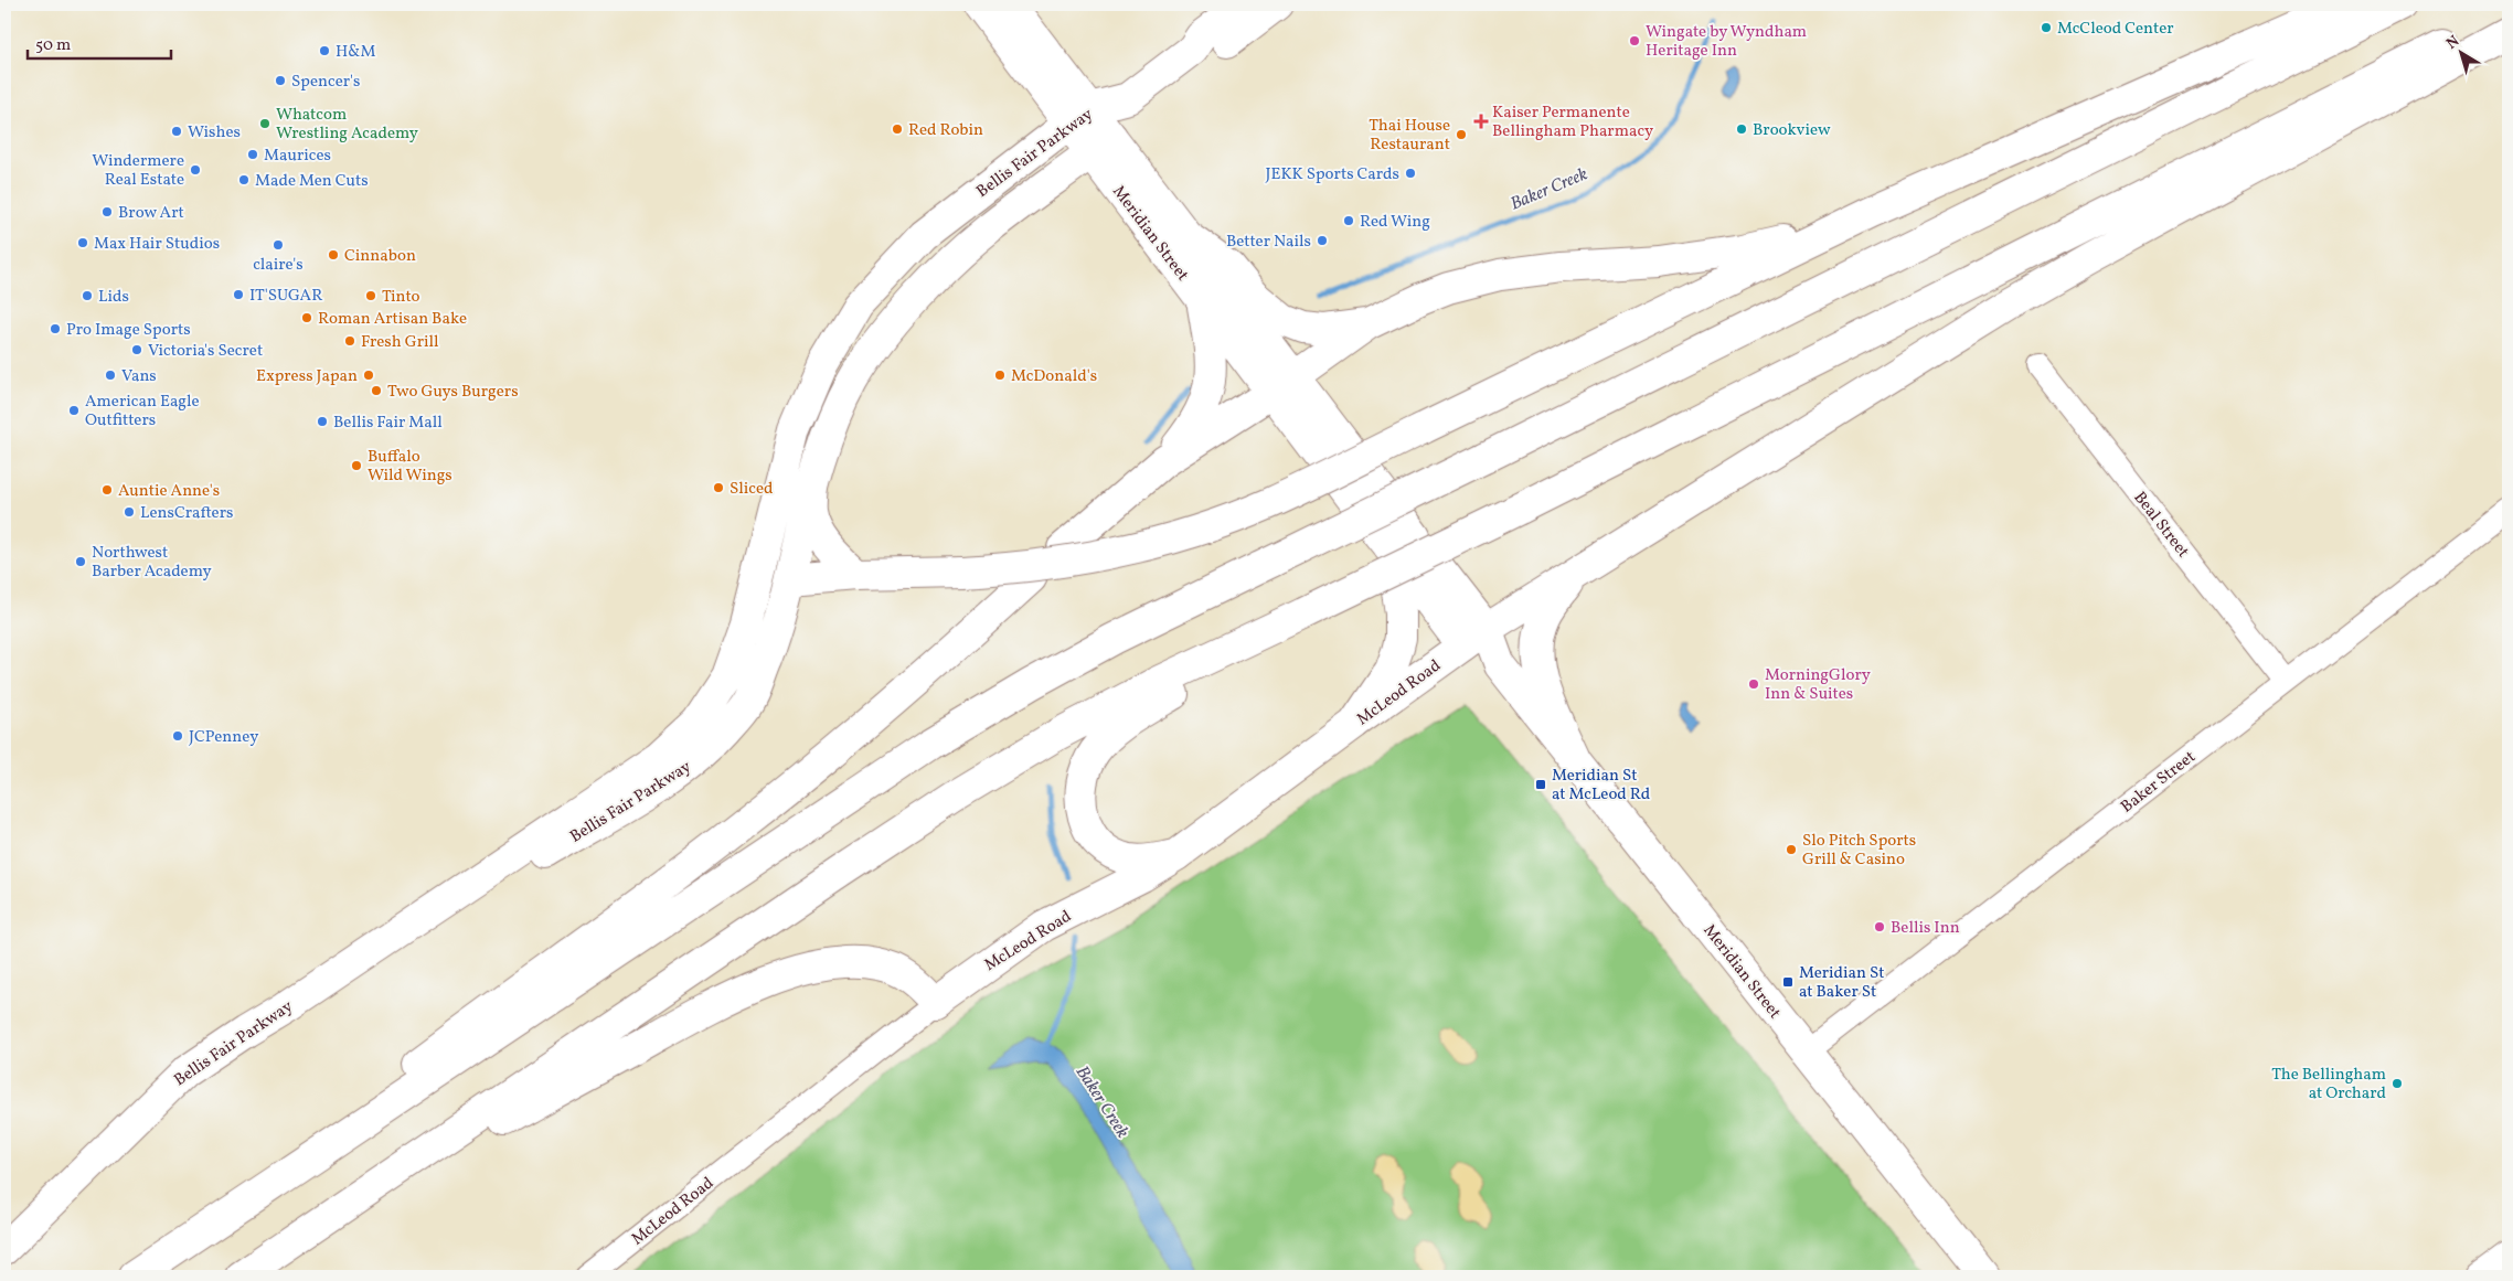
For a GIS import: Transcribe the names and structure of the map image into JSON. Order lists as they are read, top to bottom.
{
  "streets": {
    "main road": ["Bellis Fair Parkway", "Meridian Street", "McLeod Road"],
    "street": ["Beal Street", "Baker Street"]
  },
  "crossings": [
    ["Bellis Fair Parkway", "Meridian Street"],
    ["Meridian Street", "McLeod Road"],
    ["Meridian Street", "Baker Street"],
    ["Beal Street", "Baker Street"]
  ],
  "water": ["Baker Creek"],
  "places": {
    "other": [
      "McCleod Center",
      "Wingate by Wyndham Heritage Inn",
      "H&M",
      "Spencer's",
      "Whatcom Wrestling Academy",
      "Red Robin",
      "Brookview",
      "Wishes",
      "Thai House Restaurant",
      "Maurices",
      "Windermere Real Estate",
      "JEKK Sports Cards",
      "Made Men Cuts",
      "Brow Art",
      "Red Wing",
      "Better Nails",
      "Max Hair Studios",
      "claire's",
      "Cinnabon",
      "IT'SUGAR",
      "Lids",
      "Tinto",
      "Roman Artisan Bake",
      "Pro Image Sports",
      "Fresh Grill",
      "Victoria's Secret",
      "Vans",
      "Express Japan",
      "McDonald's",
      "Two Guys Burgers",
      "American Eagle Outfitters",
      "Bellis Fair Mall",
      "Buffalo Wild Wings",
      "Sliced",
      "Auntie Anne's",
      "LensCrafters",
      "Northwest Barber Academy",
      "MorningGlory Inn & Suites",
      "JCPenney",
      "Slo Pitch Sports Grill & Casino",
      "Bellis Inn",
      "The Bellingham at Orchard"
    ],
    "health": ["Kaiser Permanente Bellingham Pharmacy"],
    "transit": ["Meridian St at McLeod Rd", "Meridian St at Baker St"]
  },
  "scale_bar": "50 m",
  "north": "top left"
}
